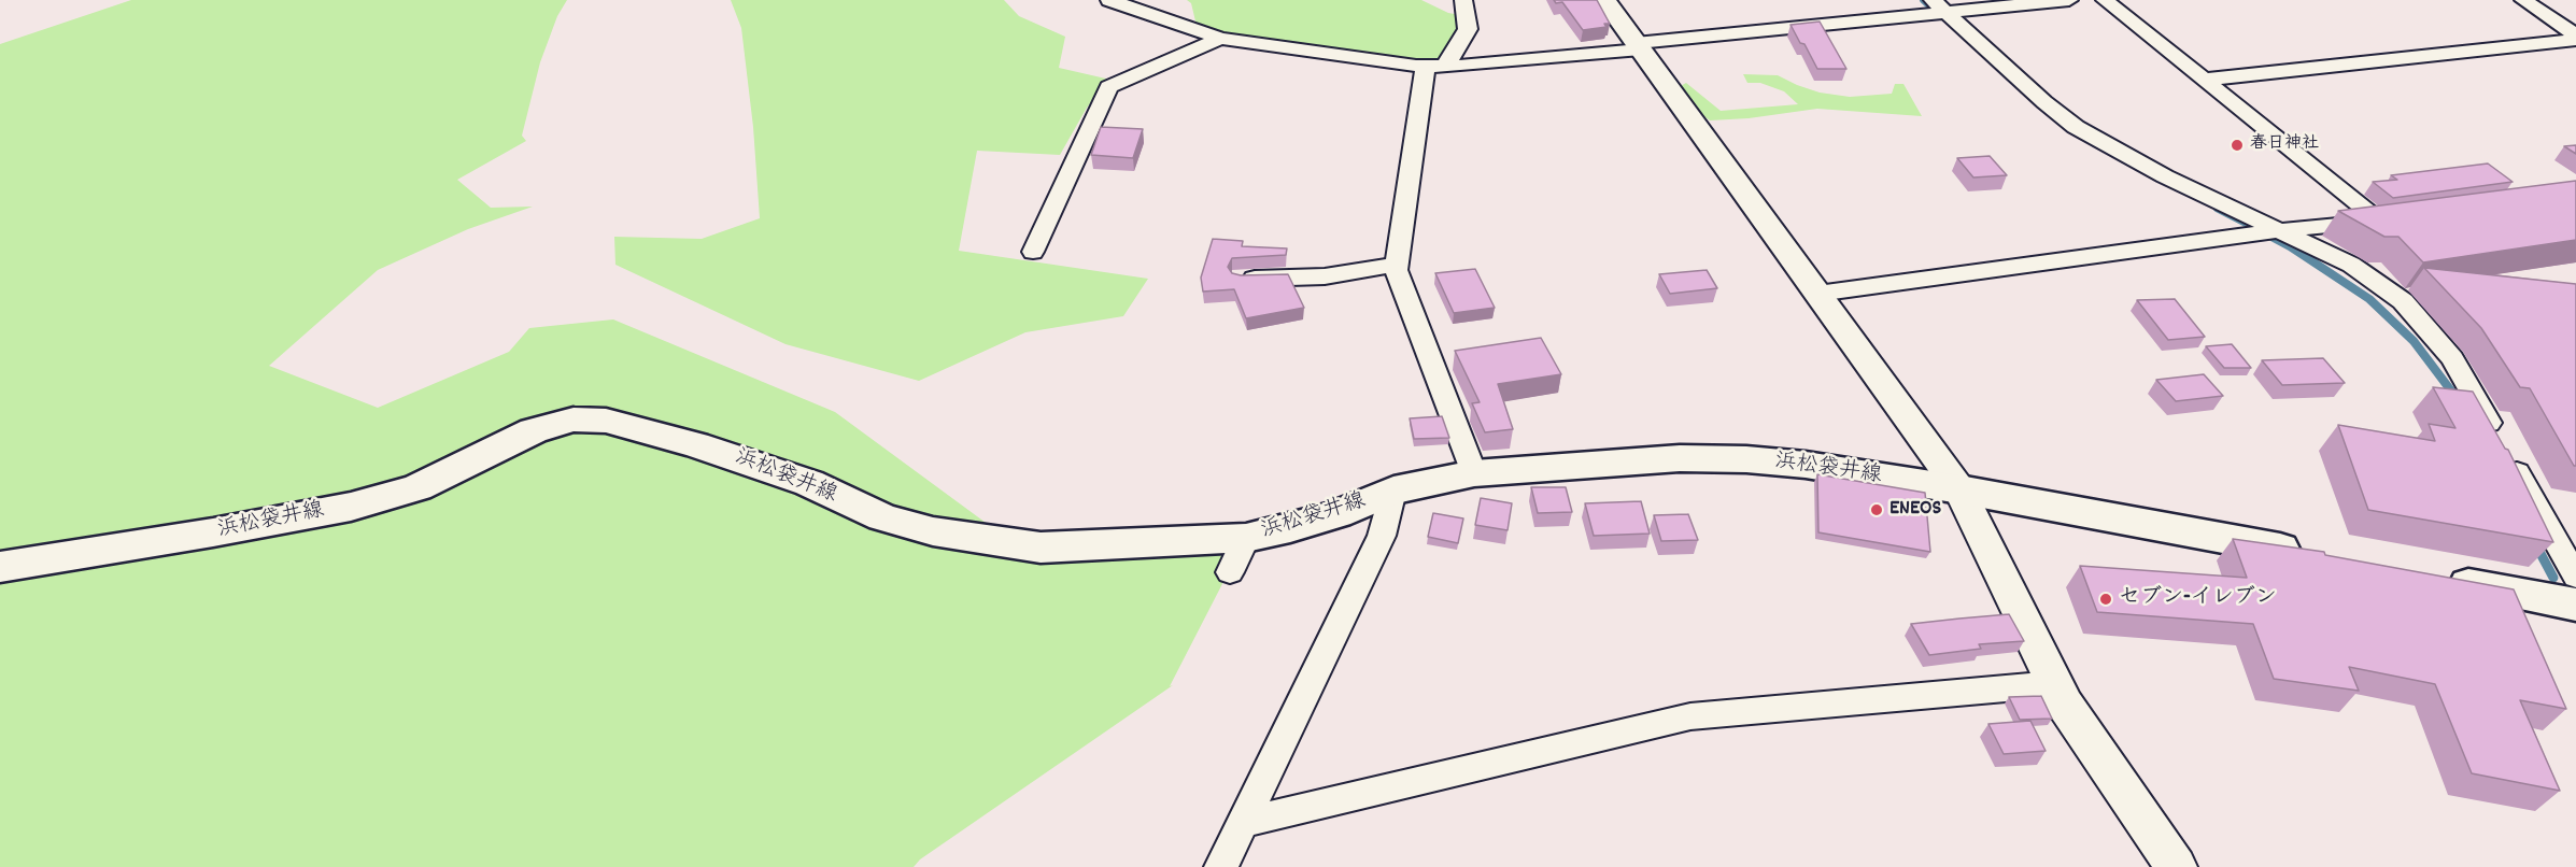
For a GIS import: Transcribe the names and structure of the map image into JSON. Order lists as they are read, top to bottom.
{
  "streets": {
    "main road": ["浜松袋井線"]
  },
  "places": ["春日神社", "ENEOS", "セブン-イレブン"]
}
